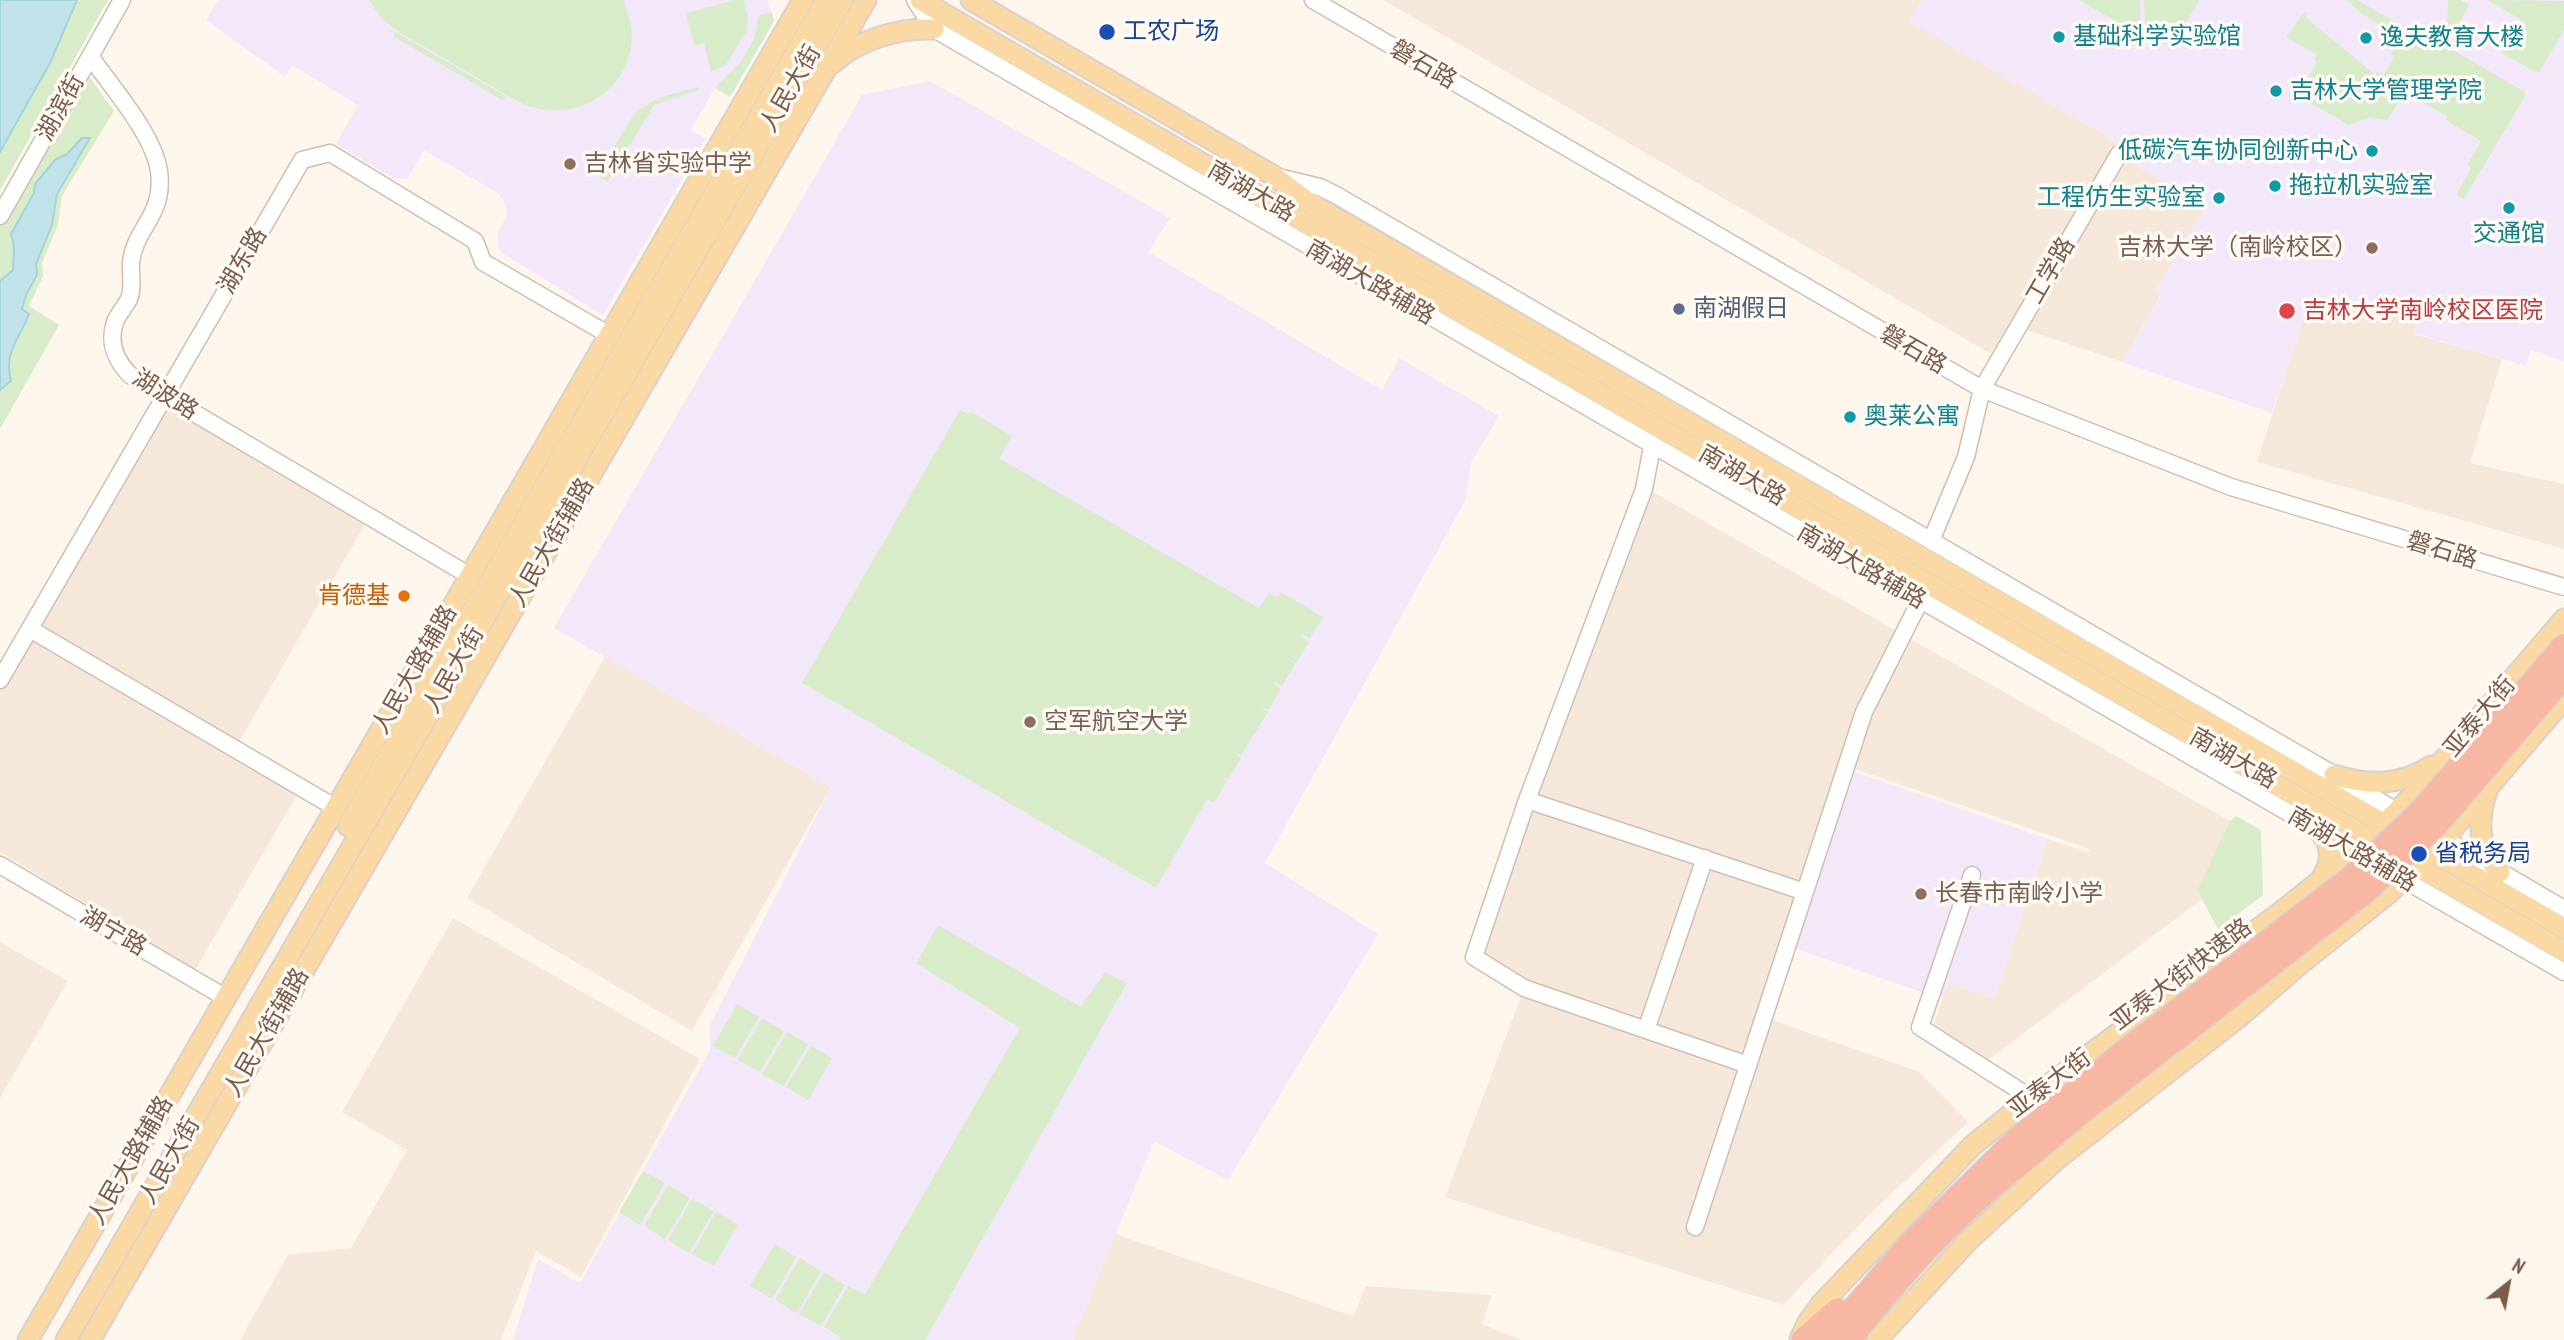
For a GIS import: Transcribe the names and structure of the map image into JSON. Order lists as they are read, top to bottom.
{
  "streets": {
    "highway": ["亚泰大街快速路"],
    "main road": [
      "人民大街",
      "南湖大路",
      "人民大街辅路",
      "人民大路辅路",
      "亚泰大街"
    ],
    "street": [
      "磐石路",
      "湖滨街",
      "湖东路",
      "工学路",
      "南湖大路辅路",
      "湖波路",
      "湖宁路"
    ]
  },
  "crossings": [
    ["磐石路", "工学路"],
    ["湖滨街", "湖波路"],
    ["南湖大路", "南湖大路辅路"],
    ["南湖大路", "亚泰大街"],
    ["湖东路", "湖波路"],
    ["湖东路", "人民大路辅路"],
    ["南湖大路辅路", "亚泰大街"],
    ["湖波路", "人民大路辅路"],
    ["人民大路辅路", "湖宁路"]
  ],
  "places": [
    "工农广场",
    "基础科学实验馆",
    "逸夫教育大楼",
    "吉林大学管理学院",
    "低碳汽车协同创新中心",
    "吉林省实验中学",
    "拖拉机实验室",
    "工程仿生实验室",
    "交通馆",
    "吉林大学（南岭校区）",
    "南湖假日",
    "吉林大学南岭校区医院",
    "奥莱公寓",
    "肯德基",
    "空军航空大学",
    "省税务局",
    "长春市南岭小学"
  ],
  "north": "top right"
}
